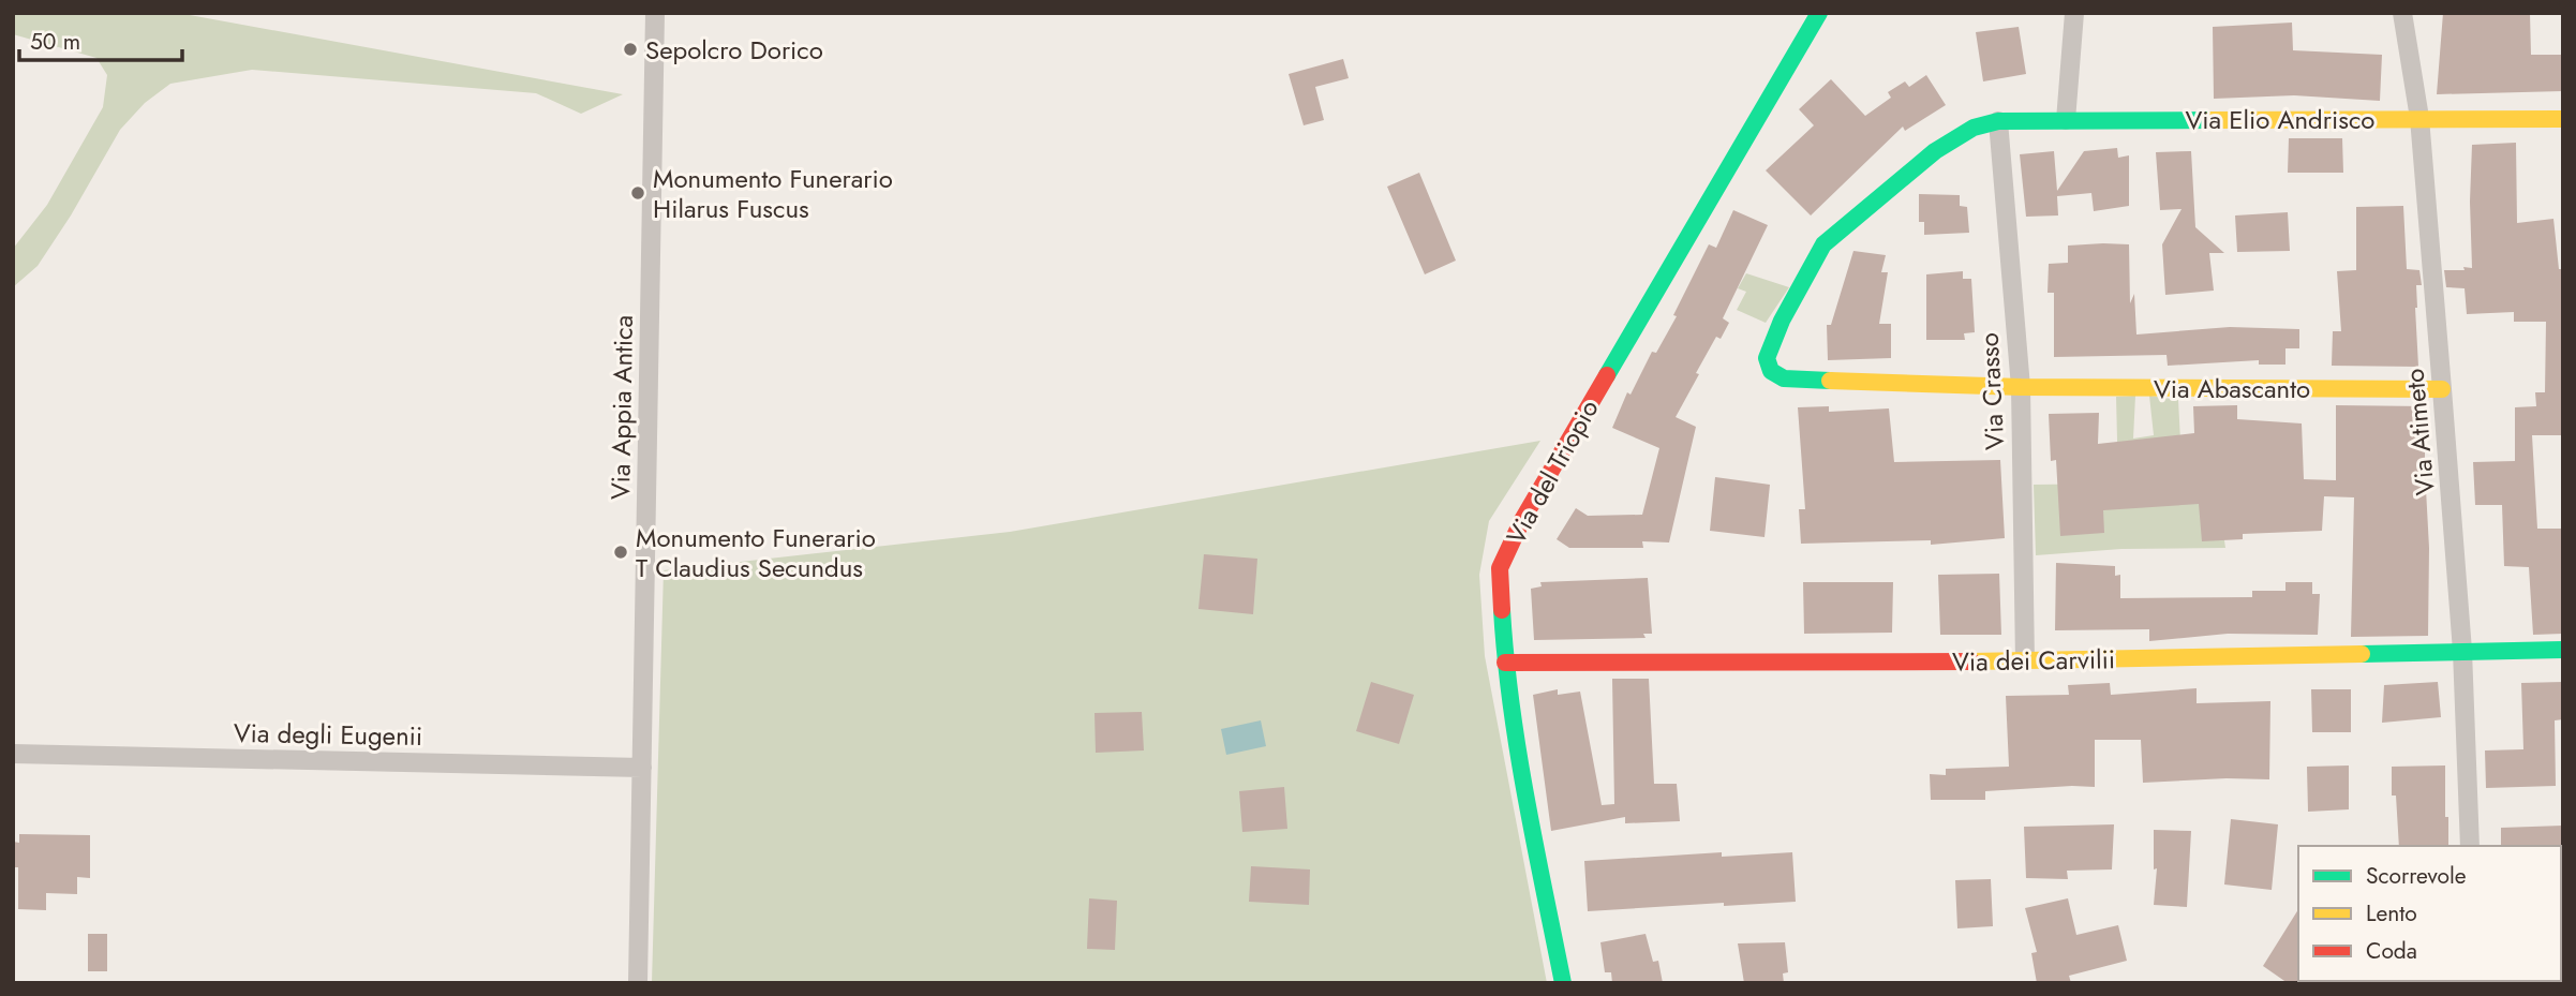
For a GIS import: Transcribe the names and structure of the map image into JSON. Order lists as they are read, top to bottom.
{
  "streets": {
    "street": [
      "Via Elio Andrisco",
      "Via Abascanto",
      "Via Crasso",
      "Via Appia Antica",
      "Via Atimeto",
      "Via del Triopio",
      "Via dei Carvilii",
      "Via degli Eugenii"
    ]
  },
  "crossings": [
    ["Via Elio Andrisco", "Via Abascanto"],
    ["Via Elio Andrisco", "Via Crasso"],
    ["Via Elio Andrisco", "Via Atimeto"],
    ["Via Abascanto", "Via Crasso"],
    ["Via Abascanto", "Via Atimeto"],
    ["Via Crasso", "Via dei Carvilii"],
    ["Via Appia Antica", "Via degli Eugenii"],
    ["Via Atimeto", "Via dei Carvilii"],
    ["Via del Triopio", "Via dei Carvilii"]
  ],
  "places": ["Sepolcro Dorico", "Monumento Funerario Hilarus Fuscus", "Monumento Funerario T Claudius Secundus"],
  "legend": ["Scorrevole", "Lento", "Coda"],
  "scale_bar": "50 m"
}
